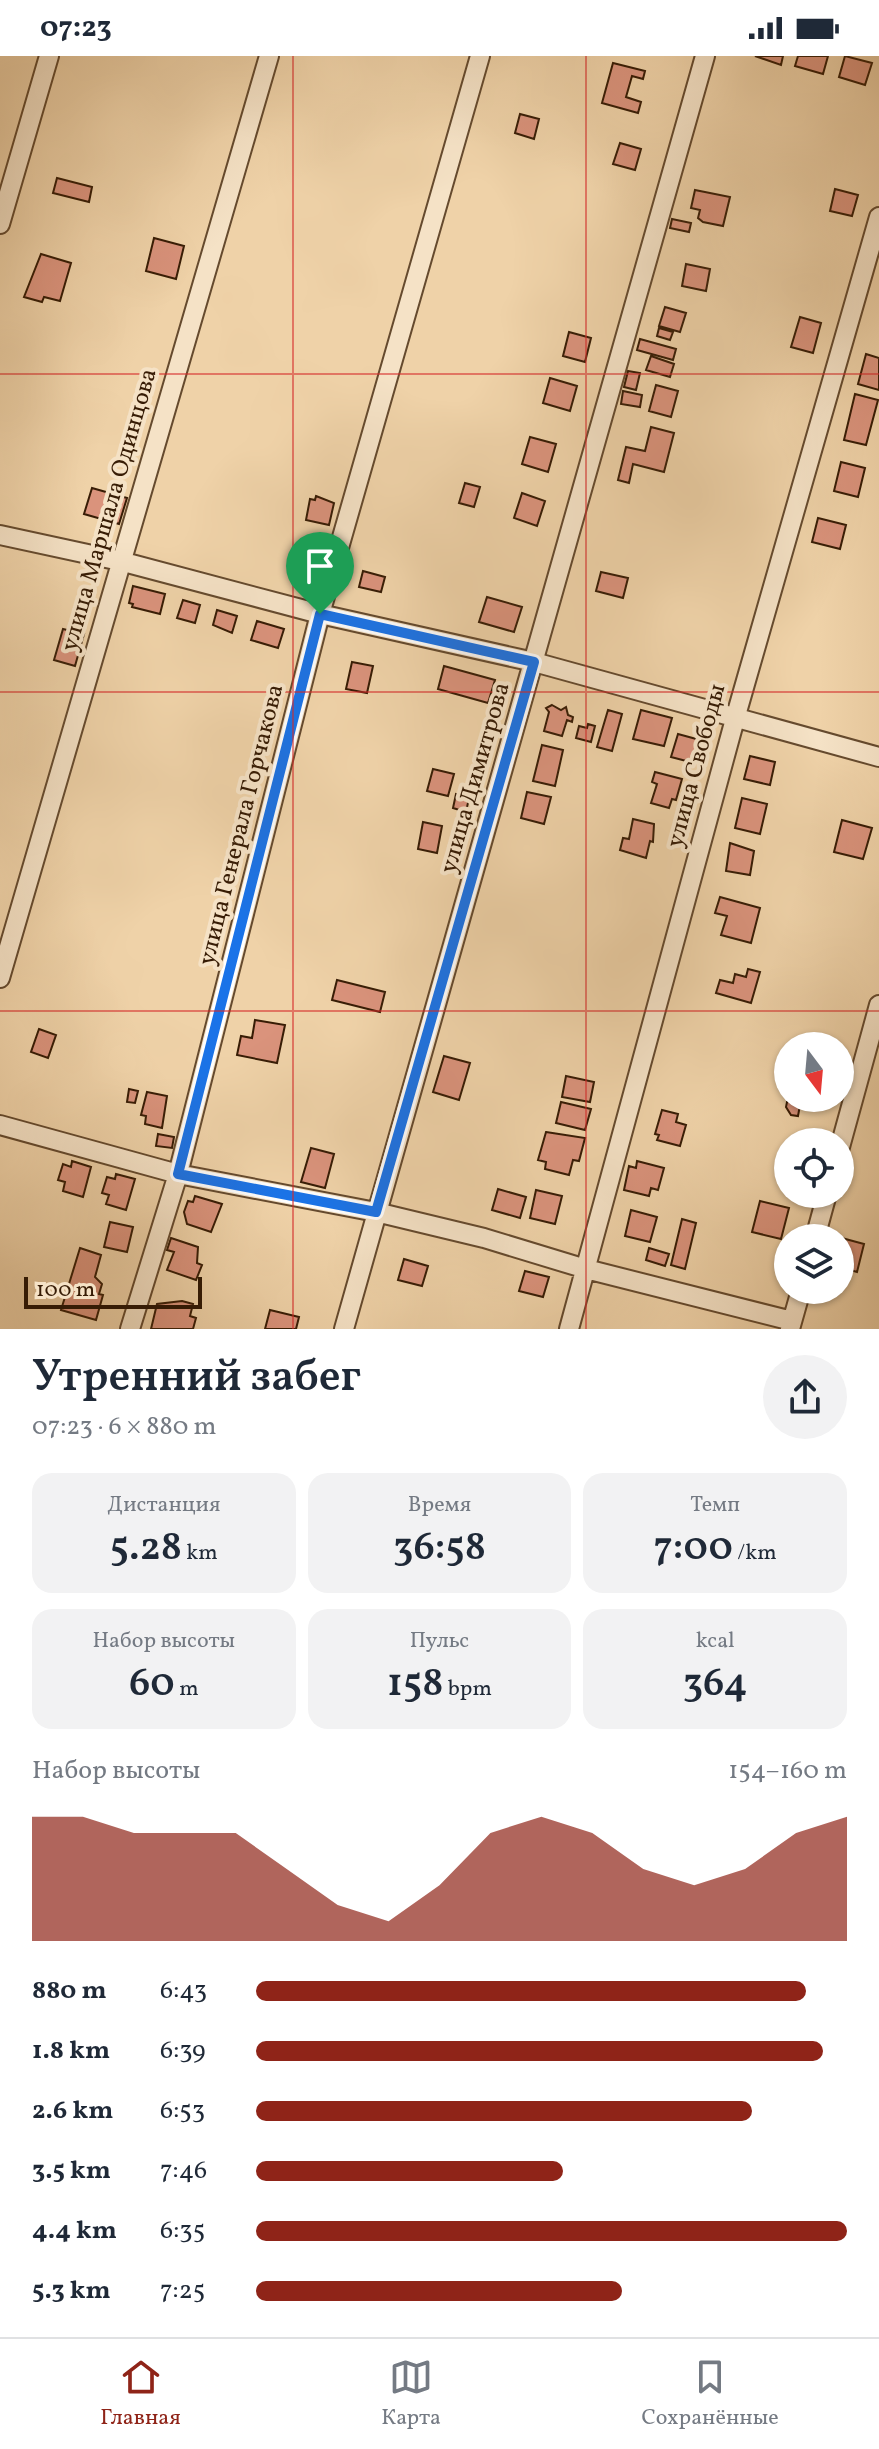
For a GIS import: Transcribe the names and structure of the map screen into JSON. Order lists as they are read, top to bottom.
{
  "streets": {
    "street": [
      "улица Маршала Одинцова",
      "улица Свободы",
      "улица Димитрова",
      "улица Генерала Горчакова"
    ]
  },
  "scale_bar": "100 m",
  "north": "bottom",
  "page": {
    "status": "07:23",
    "scale": "100 m",
    "heading": ["Утренний забег", "07:23 · 6 × 880 m"],
    "stats": [
      ["Дистанция", "5.28 km"],
      ["Время", "36:58"],
      ["Темп", "7:00 /km"],
      ["Набор высоты", "60 m"],
      ["Пульс", "158 bpm"],
      ["kcal", "364"]
    ],
    "chart": ["Набор высоты", "154–160 m"],
    "list": [
      {
        "name": "880 m",
        "note": "6:43"
      },
      {
        "name": "1.8 km",
        "note": "6:39"
      },
      {
        "name": "2.6 km",
        "note": "6:53"
      },
      {
        "name": "3.5 km",
        "note": "7:46"
      },
      {
        "name": "4.4 km",
        "note": "6:35"
      },
      {
        "name": "5.3 km",
        "note": "7:25"
      }
    ],
    "tabs": ["Главная", "Карта", "Сохранённые"]
  }
}
